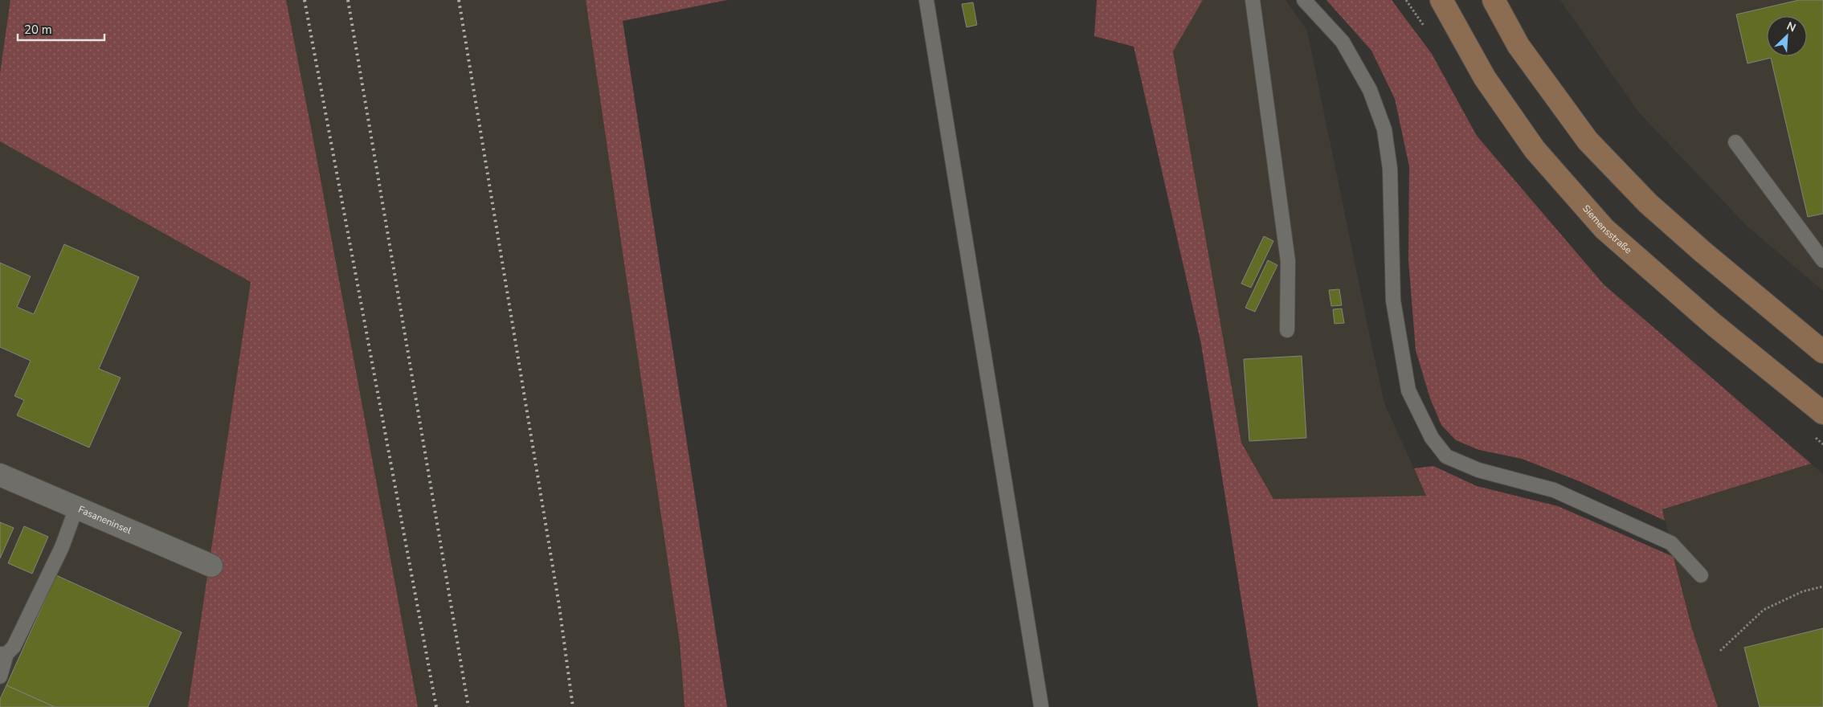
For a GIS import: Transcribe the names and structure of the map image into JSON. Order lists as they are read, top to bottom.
{
  "streets": {
    "main road": ["Siemensstraße"],
    "street": ["Fasaneninsel"]
  },
  "scale_bar": "20 m",
  "north": "top right"
}
